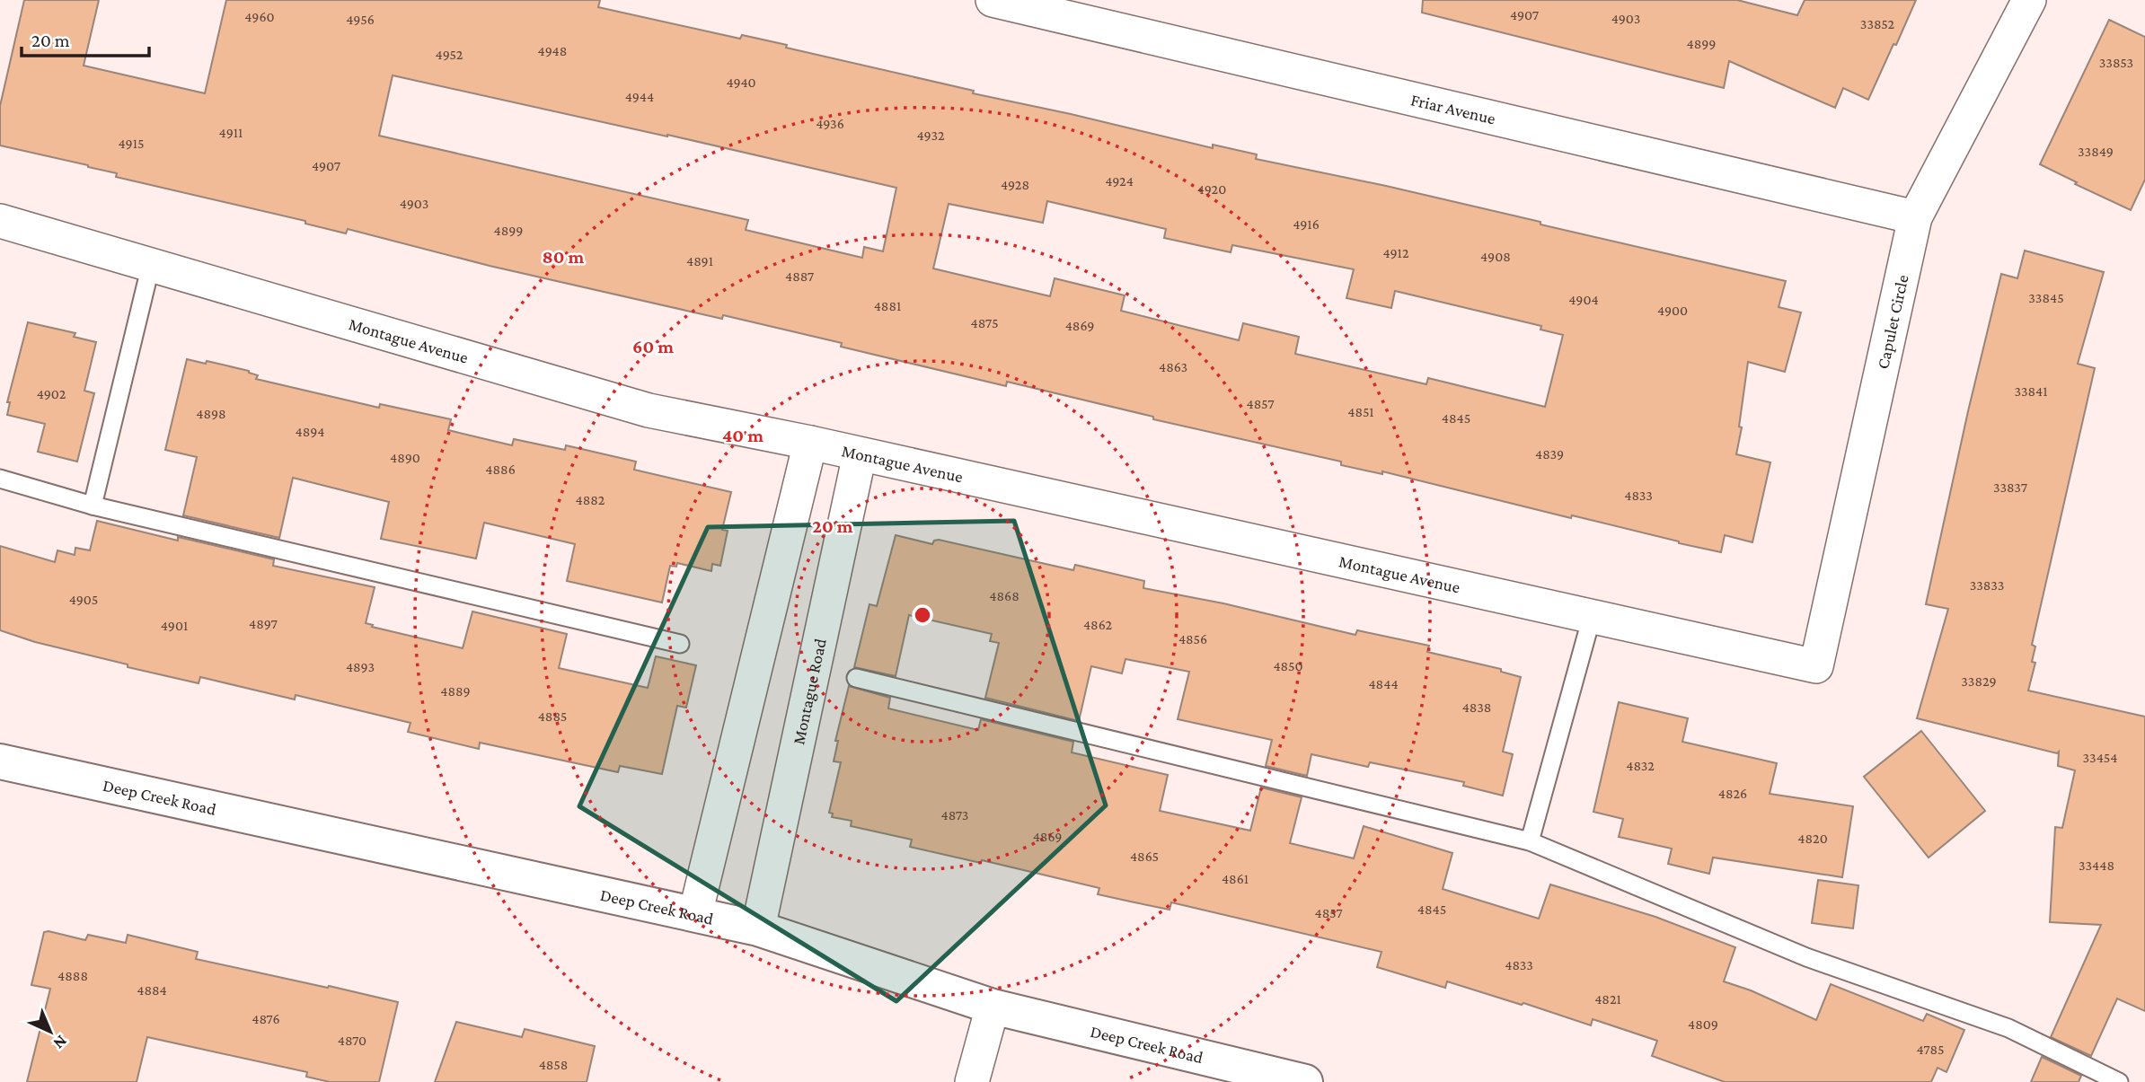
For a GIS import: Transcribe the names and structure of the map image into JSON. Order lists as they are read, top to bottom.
{
  "streets": {
    "street": [
      "Friar Avenue",
      "Capulet Circle",
      "Montague Avenue",
      "Montague Road",
      "Deep Creek Road"
    ]
  },
  "crossings": [
    ["Friar Avenue", "Capulet Circle"],
    ["Capulet Circle", "Montague Avenue"],
    ["Montague Avenue", "Montague Road"],
    ["Montague Road", "Deep Creek Road"]
  ],
  "house_numbers": [
    "4907",
    "4960",
    "4903",
    "4956",
    "33852",
    "4899",
    "4948",
    "4952",
    "33853",
    "4940",
    "4944",
    "4936",
    "4911",
    "4932",
    "4915",
    "33849",
    "4907",
    "4924",
    "4928",
    "4920",
    "4903",
    "4916",
    "4899",
    "4912",
    "4908",
    "4891",
    "4887",
    "33845",
    "4904",
    "4881",
    "4900",
    "4875",
    "4869",
    "4863",
    "33841",
    "4902",
    "4857",
    "4851",
    "4898",
    "4845",
    "4894",
    "4839",
    "4890",
    "4886",
    "33837",
    "4833",
    "4882",
    "33833",
    "4868",
    "4905",
    "4897",
    "4862",
    "4901",
    "4856",
    "4850",
    "4893",
    "33829",
    "4844",
    "4889",
    "4838",
    "4885",
    "33454",
    "4832",
    "4826",
    "4873",
    "4869",
    "4820",
    "4865",
    "33448",
    "4861",
    "4845",
    "4857",
    "4833",
    "4888",
    "4884",
    "4821",
    "4876",
    "4809",
    "4870",
    "4785",
    "4858"
  ],
  "scale_bar": "20 m",
  "north": "bottom right",
  "rings": [
    "80 m",
    "60 m",
    "40 m",
    "20 m"
  ]
}
